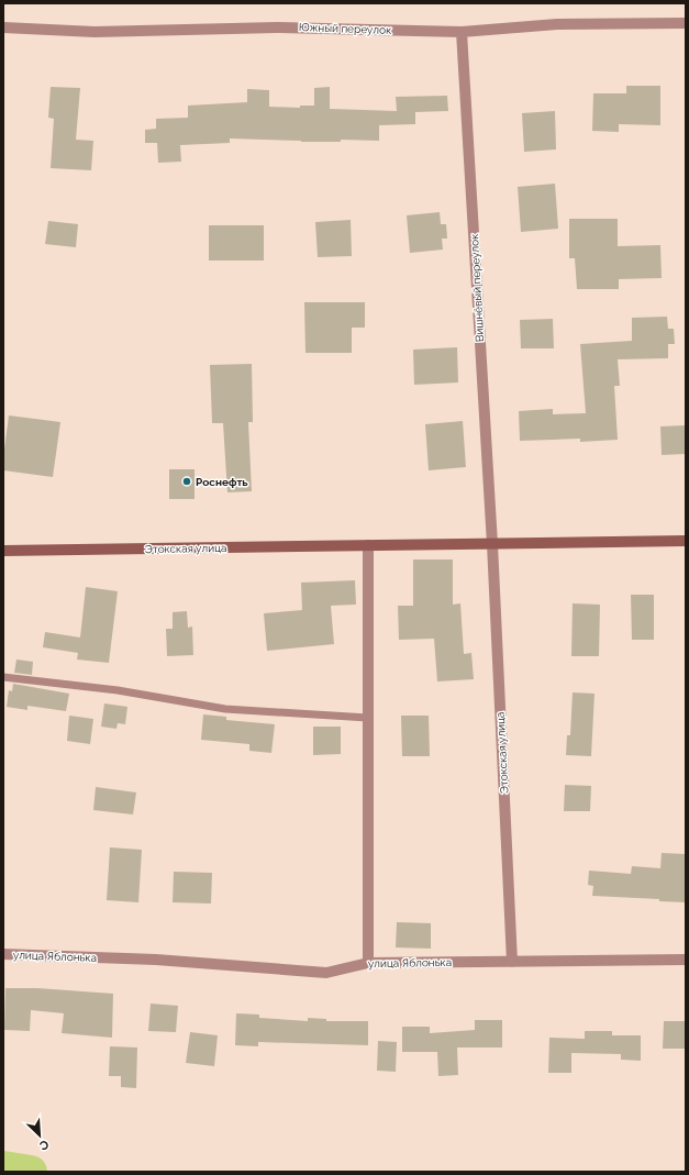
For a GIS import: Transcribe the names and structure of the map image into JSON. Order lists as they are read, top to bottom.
{
  "streets": {
    "main road": ["Этокская улица"],
    "street": ["Южный переулок", "Вишнёвый переулок", "улица Яблонька"]
  },
  "crossings": [
    ["Южный переулок", "Вишнёвый переулок"],
    ["Вишнёвый переулок", "Этокская улица"],
    ["Этокская улица", "улица Яблонька"]
  ],
  "places": ["Роснефть"],
  "north": "bottom right"
}
